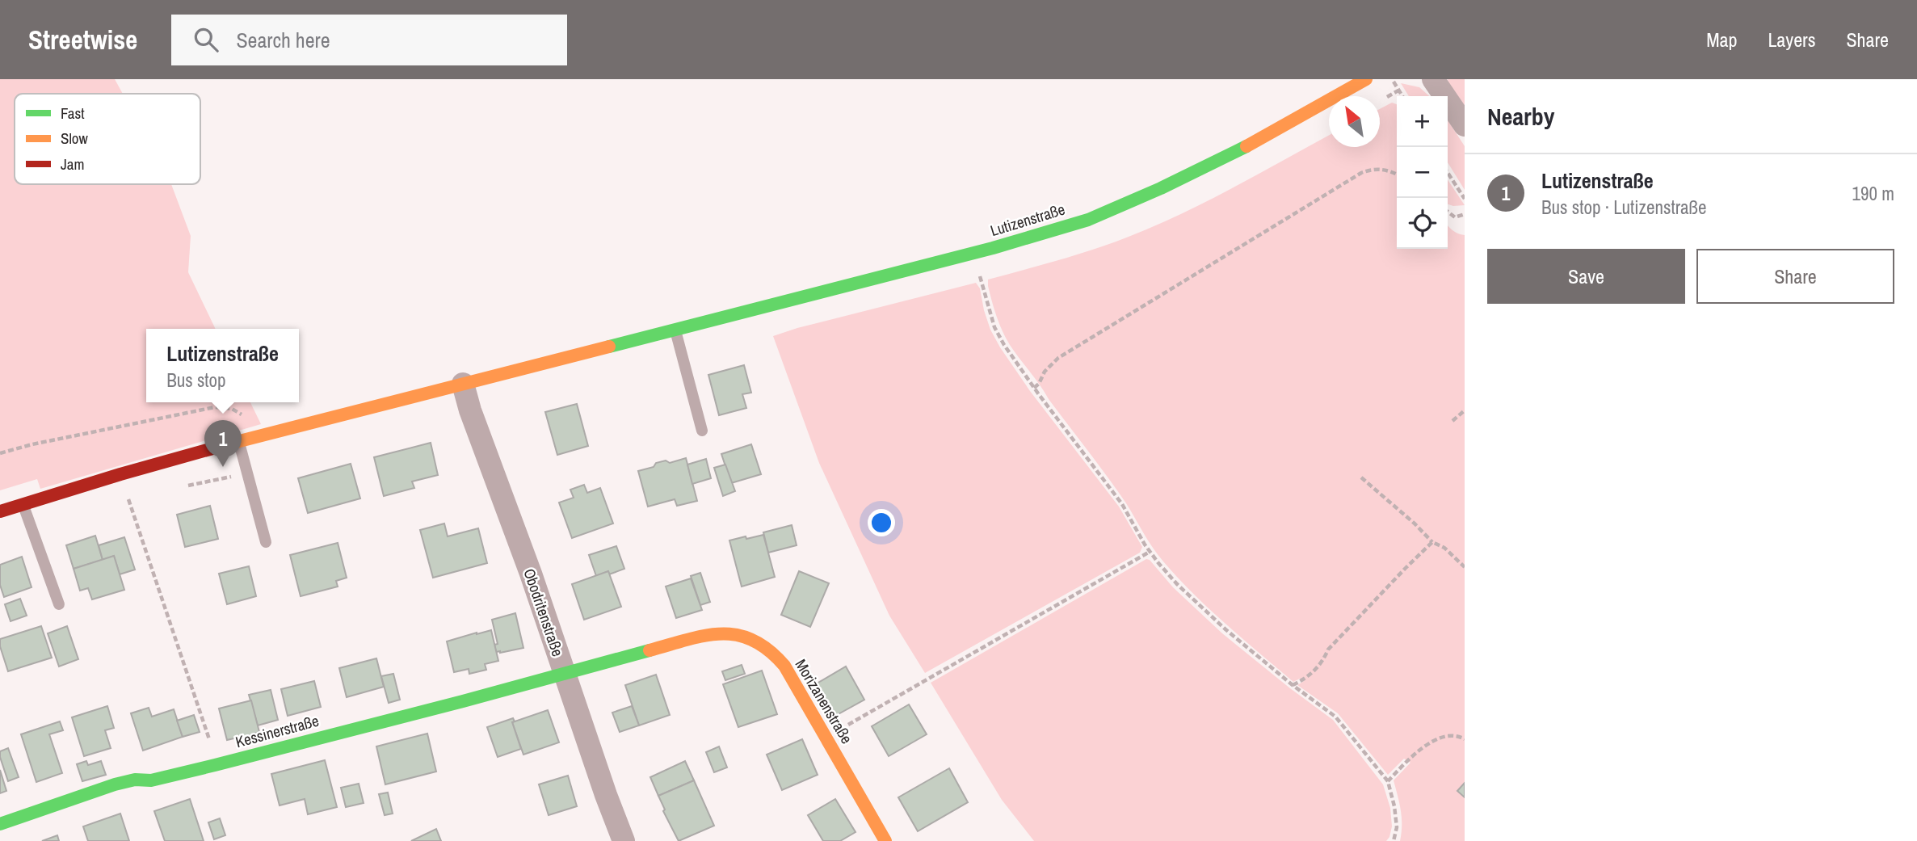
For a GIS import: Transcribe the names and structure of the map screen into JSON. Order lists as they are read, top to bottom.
{
  "streets": {
    "street": [
      "Lutizenstraße",
      "Obodritenstraße",
      "Morizanenstraße",
      "Kessinerstraße"
    ]
  },
  "crossings": [
    ["Lutizenstraße", "Obodritenstraße"],
    ["Obodritenstraße", "Morizanenstraße"],
    ["Obodritenstraße", "Kessinerstraße"],
    ["Morizanenstraße", "Kessinerstraße"]
  ],
  "legend": ["Fast", "Slow", "Jam"],
  "north": "top left",
  "page": {
    "header": "Streetwise",
    "search": "Search here",
    "nav": ["Map", "Layers", "Share"],
    "heading": "Nearby",
    "map_buttons": ["+", "−"],
    "list": [
      {
        "mark": "1",
        "name": "Lutizenstraße",
        "note": "Bus stop · Lutizenstraße",
        "value": "190 m"
      }
    ],
    "buttons": ["Save", "Share"],
    "popup": ["Lutizenstraße", "Bus stop"],
    "pins": "1"
  }
}
